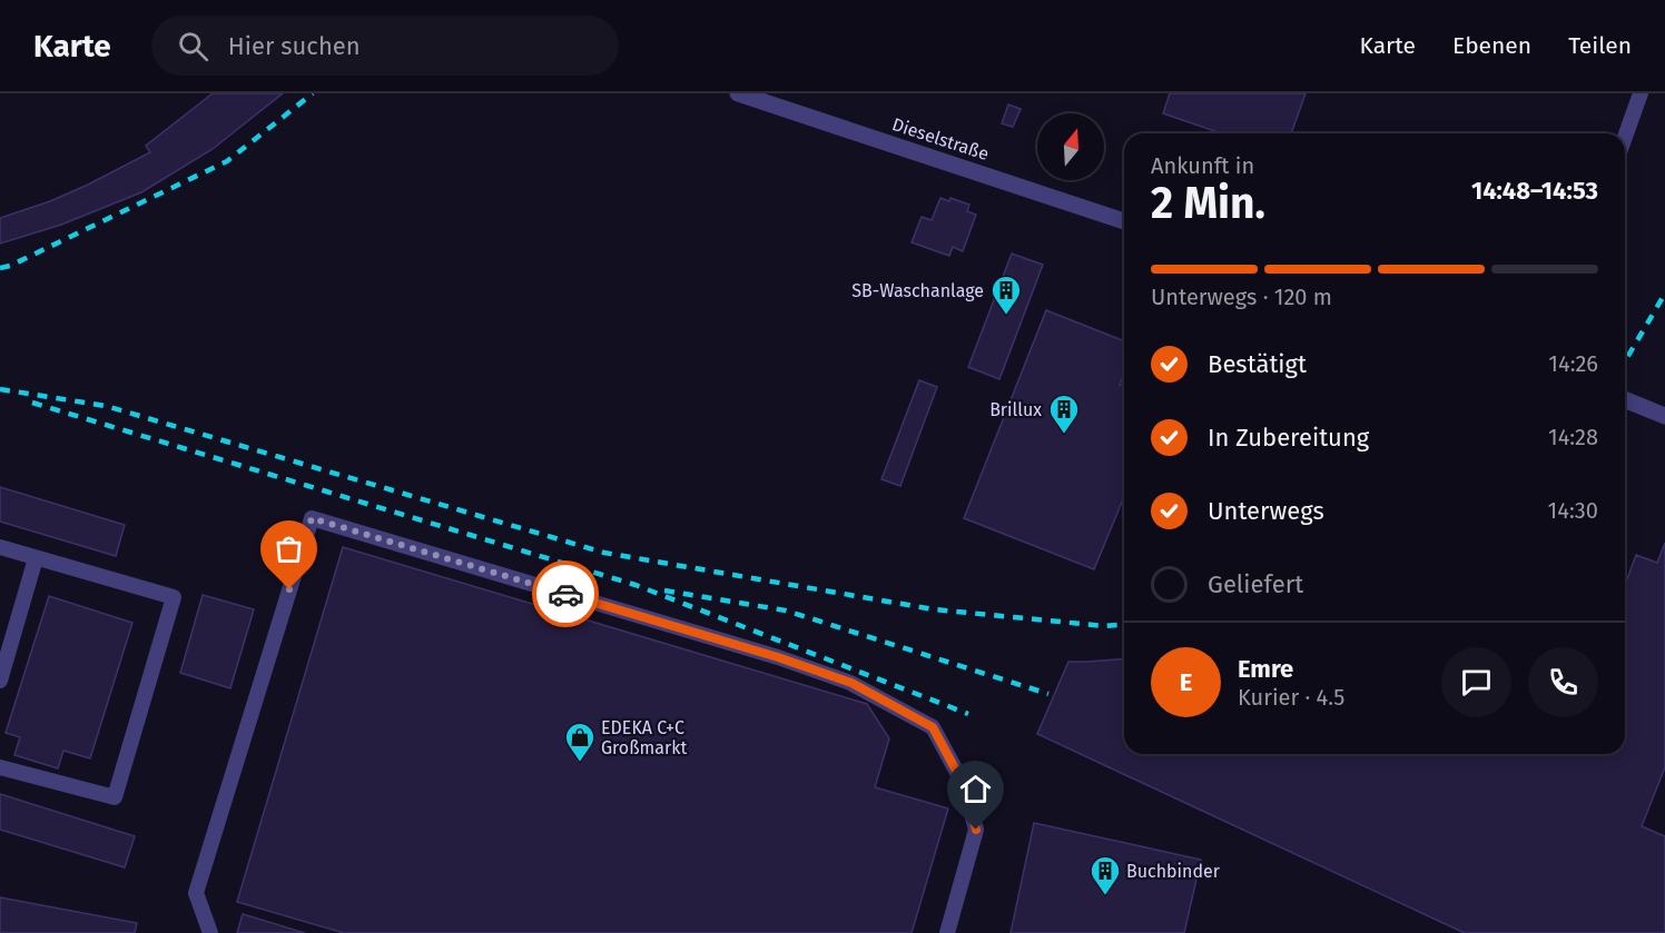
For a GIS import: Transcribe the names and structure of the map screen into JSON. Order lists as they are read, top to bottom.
{
  "streets": {
    "street": ["Dieselstraße"]
  },
  "places": {
    "building": ["SB-Waschanlage", "Brillux", "Buchbinder"],
    "shop": ["EDEKA C+C Großmarkt"]
  },
  "north": "top",
  "page": {
    "header": "Karte",
    "search": "Hier suchen",
    "nav": ["Karte", "Ebenen", "Teilen"],
    "heading": ["2 Min.", "Ankunft in", "14:48–14:53"],
    "panel": ["Emre", "Kurier · 4.5"],
    "bar": "Unterwegs · 120 m",
    "list": [
      ["Bestätigt", "14:26"],
      ["In Zubereitung", "14:28"],
      ["Unterwegs", "14:30"],
      "Geliefert"
    ],
    "round": "E"
  }
}
